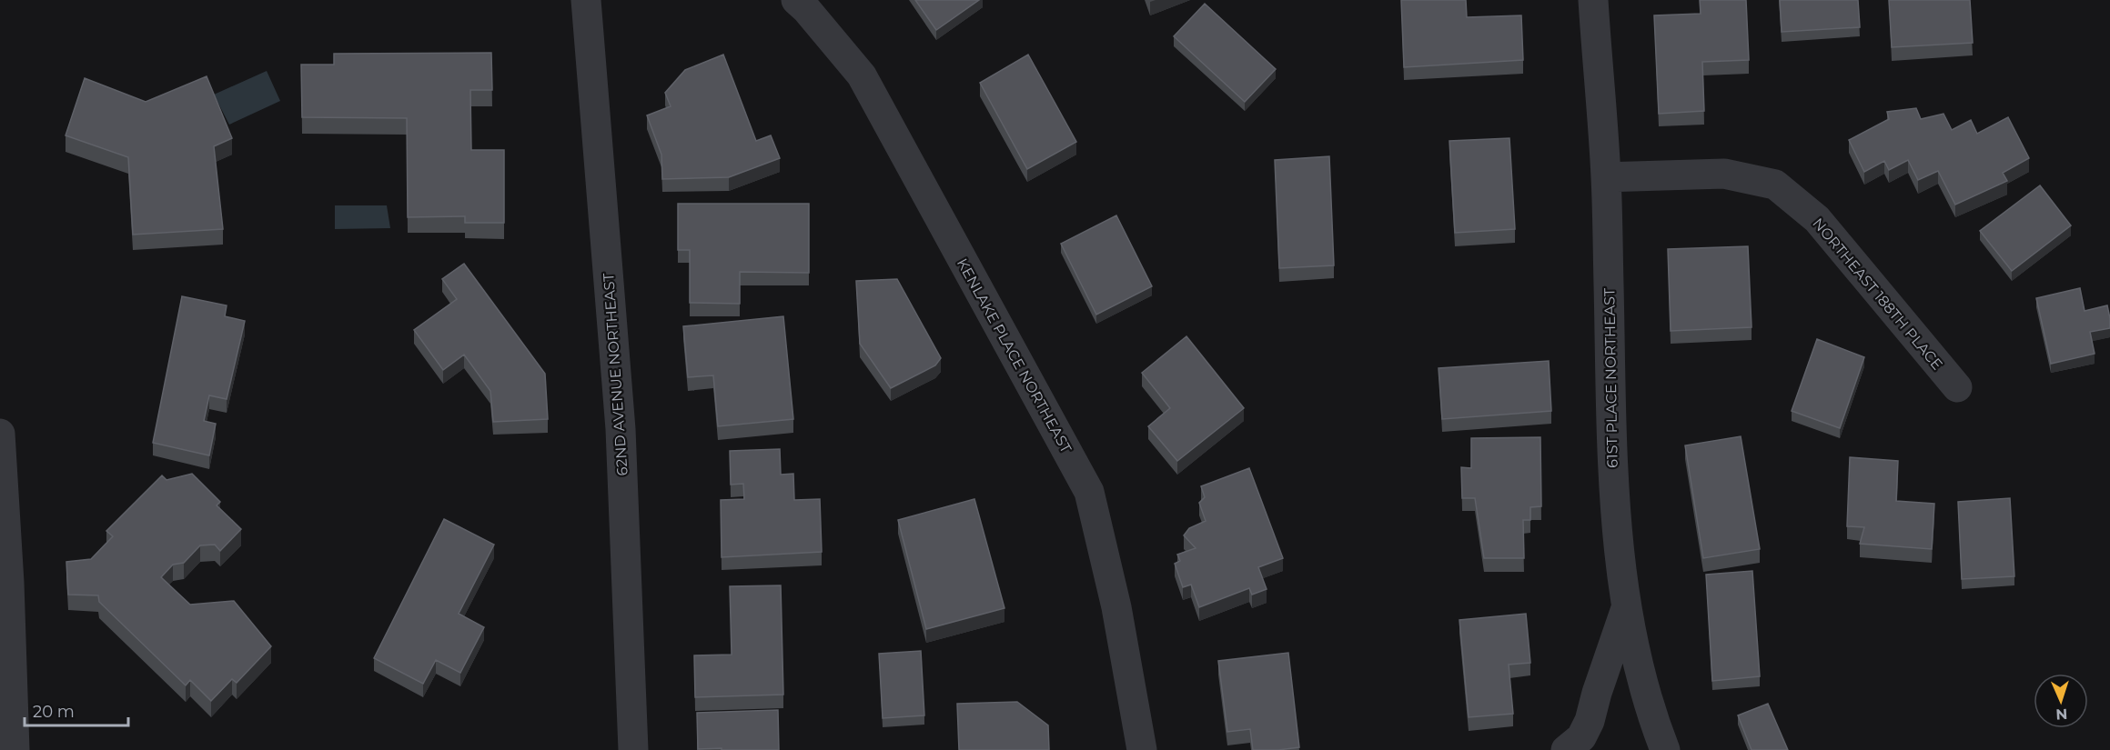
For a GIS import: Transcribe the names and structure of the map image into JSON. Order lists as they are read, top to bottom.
{
  "streets": {
    "street": [
      "NORTHEAST 188TH PLACE",
      "KENLAKE PLACE NORTHEAST",
      "62ND AVENUE NORTHEAST",
      "61ST PLACE NORTHEAST"
    ]
  },
  "crossings": [
    ["NORTHEAST 188TH PLACE", "61ST PLACE NORTHEAST"]
  ],
  "scale_bar": "20 m",
  "north": "bottom"
}
